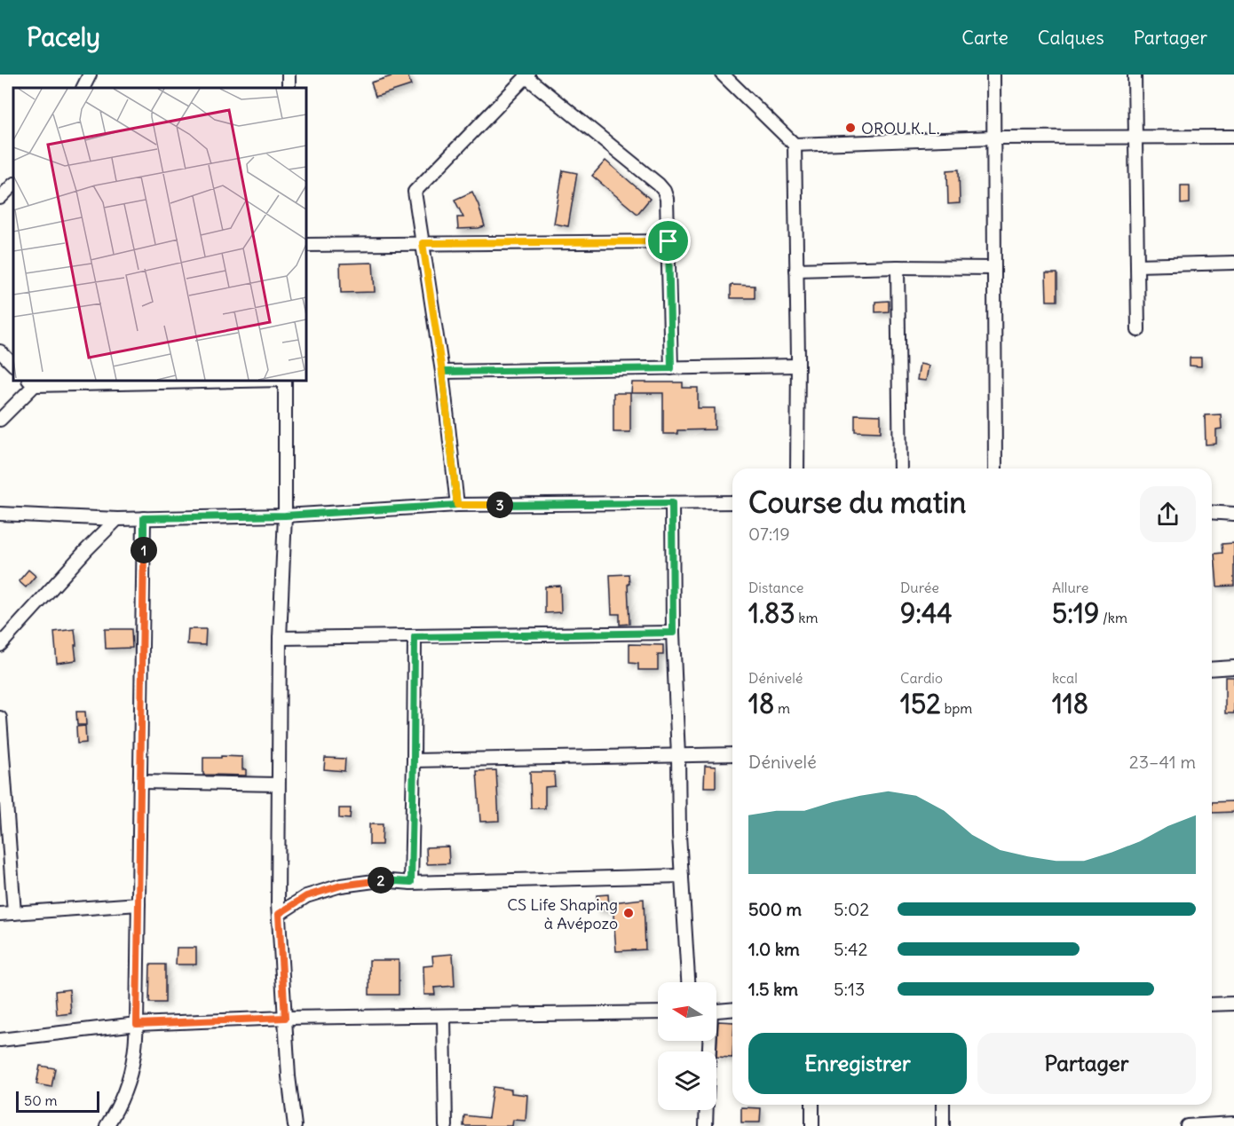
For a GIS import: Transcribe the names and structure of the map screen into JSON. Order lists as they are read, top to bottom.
{
  "places": ["OROU K. L.", "CS Life Shaping à Avépozo"],
  "scale_bar": "50 m",
  "north": "left",
  "page": {
    "header": "Pacely",
    "nav": ["Carte", "Calques", "Partager"],
    "heading": ["Course du matin", "07:19"],
    "pins": ["3", "1", "2"],
    "stats": [
      ["Distance", "1.83 km"],
      ["Durée", "9:44"],
      ["Allure", "5:19 /km"],
      ["Dénivelé", "18 m"],
      ["Cardio", "152 bpm"],
      ["kcal", "118"]
    ],
    "chart": ["Dénivelé", "23–41 m"],
    "list": [
      {
        "name": "500 m",
        "note": "5:02"
      },
      {
        "name": "1.0 km",
        "note": "5:42"
      },
      {
        "name": "1.5 km",
        "note": "5:13"
      }
    ],
    "buttons": ["Enregistrer", "Partager"],
    "scale": "50 m"
  }
}
